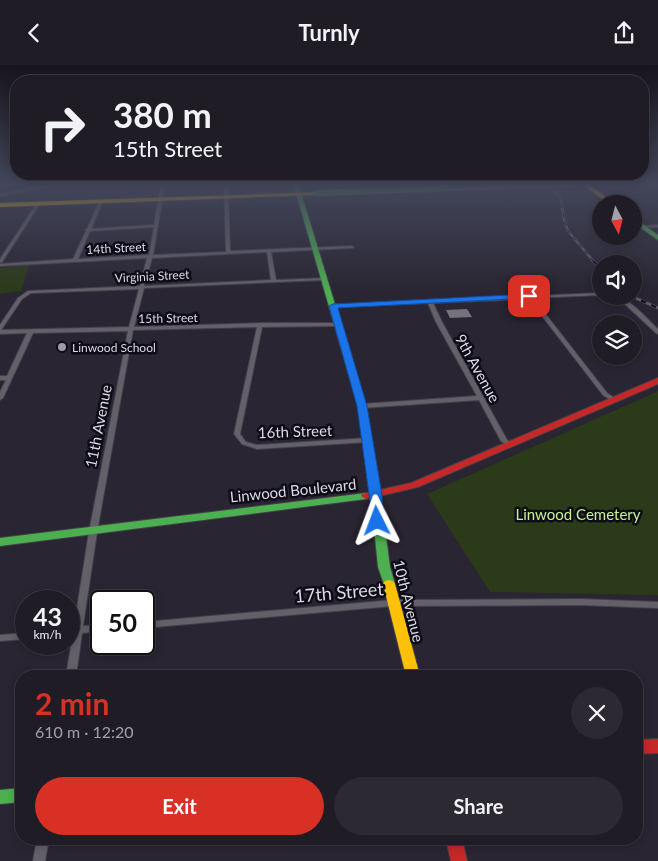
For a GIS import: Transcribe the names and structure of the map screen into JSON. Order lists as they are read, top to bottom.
{
  "streets": {
    "main road": ["Linwood Boulevard", "10th Avenue"],
    "street": [
      "14th Street",
      "Virginia Street",
      "15th Street",
      "9th Avenue",
      "11th Avenue",
      "16th Street",
      "17th Street"
    ]
  },
  "crossings": [
    ["14th Street", "11th Avenue"],
    ["14th Street", "10th Avenue"],
    ["Virginia Street", "15th Street"],
    ["Virginia Street", "11th Avenue"],
    ["Virginia Street", "10th Avenue"],
    ["15th Street", "11th Avenue"],
    ["15th Street", "16th Street"],
    ["15th Street", "10th Avenue"],
    ["9th Avenue", "Linwood Boulevard"],
    ["11th Avenue", "Linwood Boulevard"],
    ["16th Street", "10th Avenue"],
    ["Linwood Boulevard", "10th Avenue"],
    ["17th Street", "10th Avenue"]
  ],
  "parks": ["Linwood Cemetery"],
  "places": ["Linwood School"],
  "north": "bottom",
  "page": {
    "header": "Turnly",
    "turn": ["380 m", "15th Street"],
    "speed": "43 km/h",
    "limit": "50",
    "heading": ["2 min", "610 m · 12:20"],
    "buttons": ["Exit", "Share"]
  }
}
